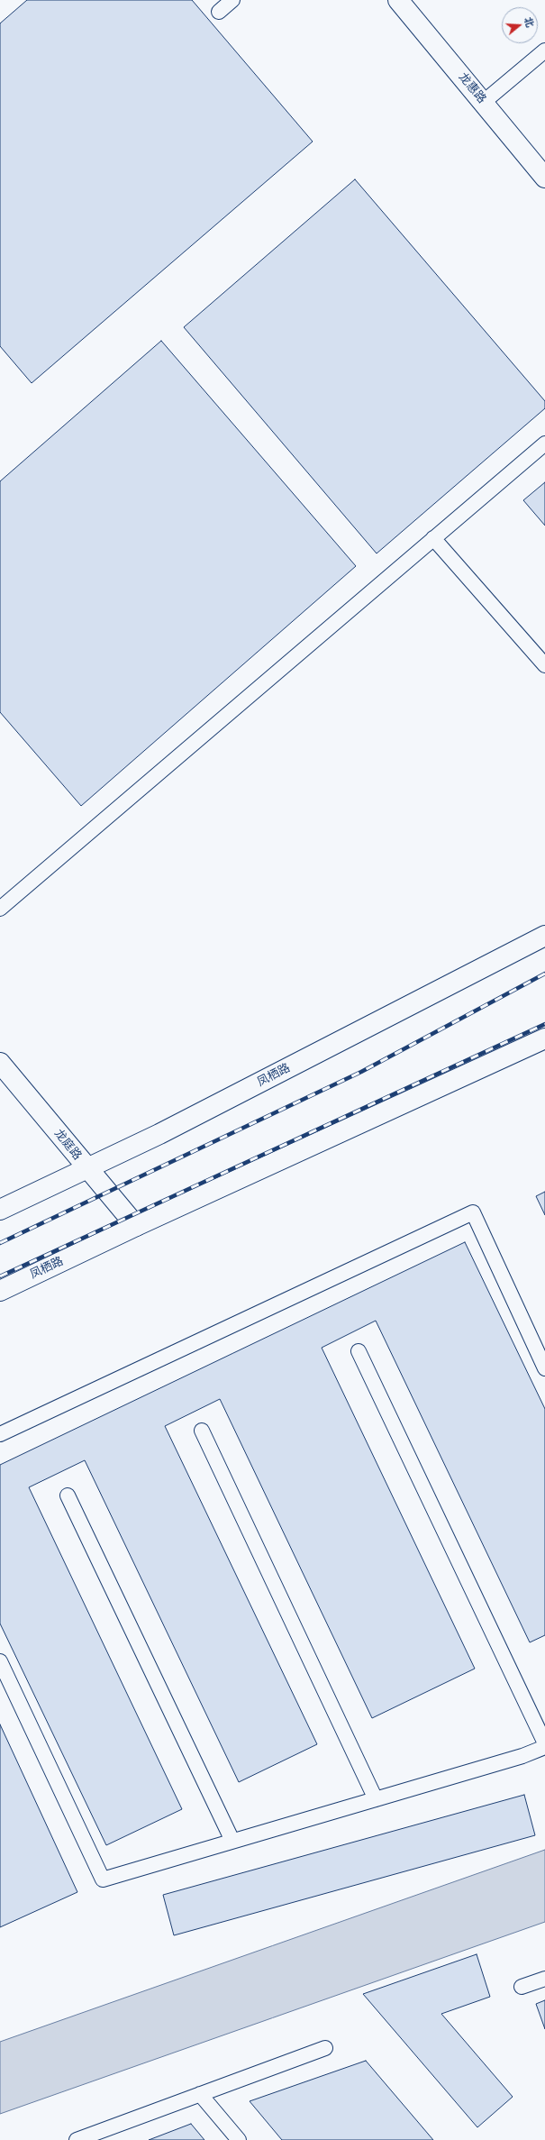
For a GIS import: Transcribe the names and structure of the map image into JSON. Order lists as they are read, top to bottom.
{
  "streets": {
    "main road": ["龙惠路", "凤栖路", "龙庭路"]
  },
  "crossings": [
    ["凤栖路", "龙庭路"]
  ],
  "north": "right"
}
